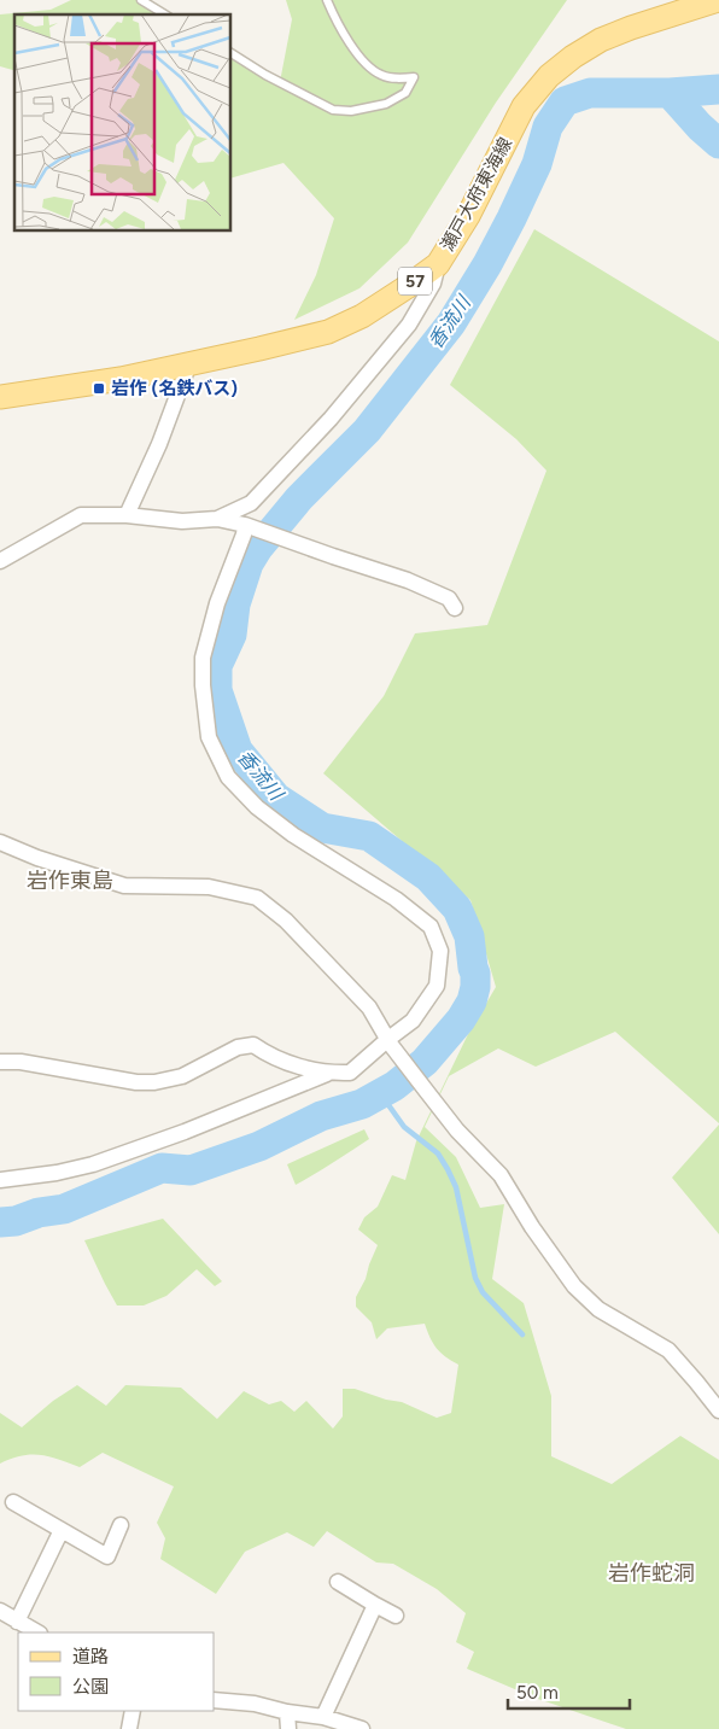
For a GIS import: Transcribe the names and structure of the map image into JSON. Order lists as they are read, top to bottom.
{
  "streets": {
    "main road": ["瀬戸大府東海線", "57"]
  },
  "districts": ["岩作東島", "岩作蛇洞"],
  "water": ["香流川"],
  "places": {
    "transit": ["岩作 (名鉄バス)"]
  },
  "legend": ["道路", "公園"],
  "scale_bar": "50 m"
}
